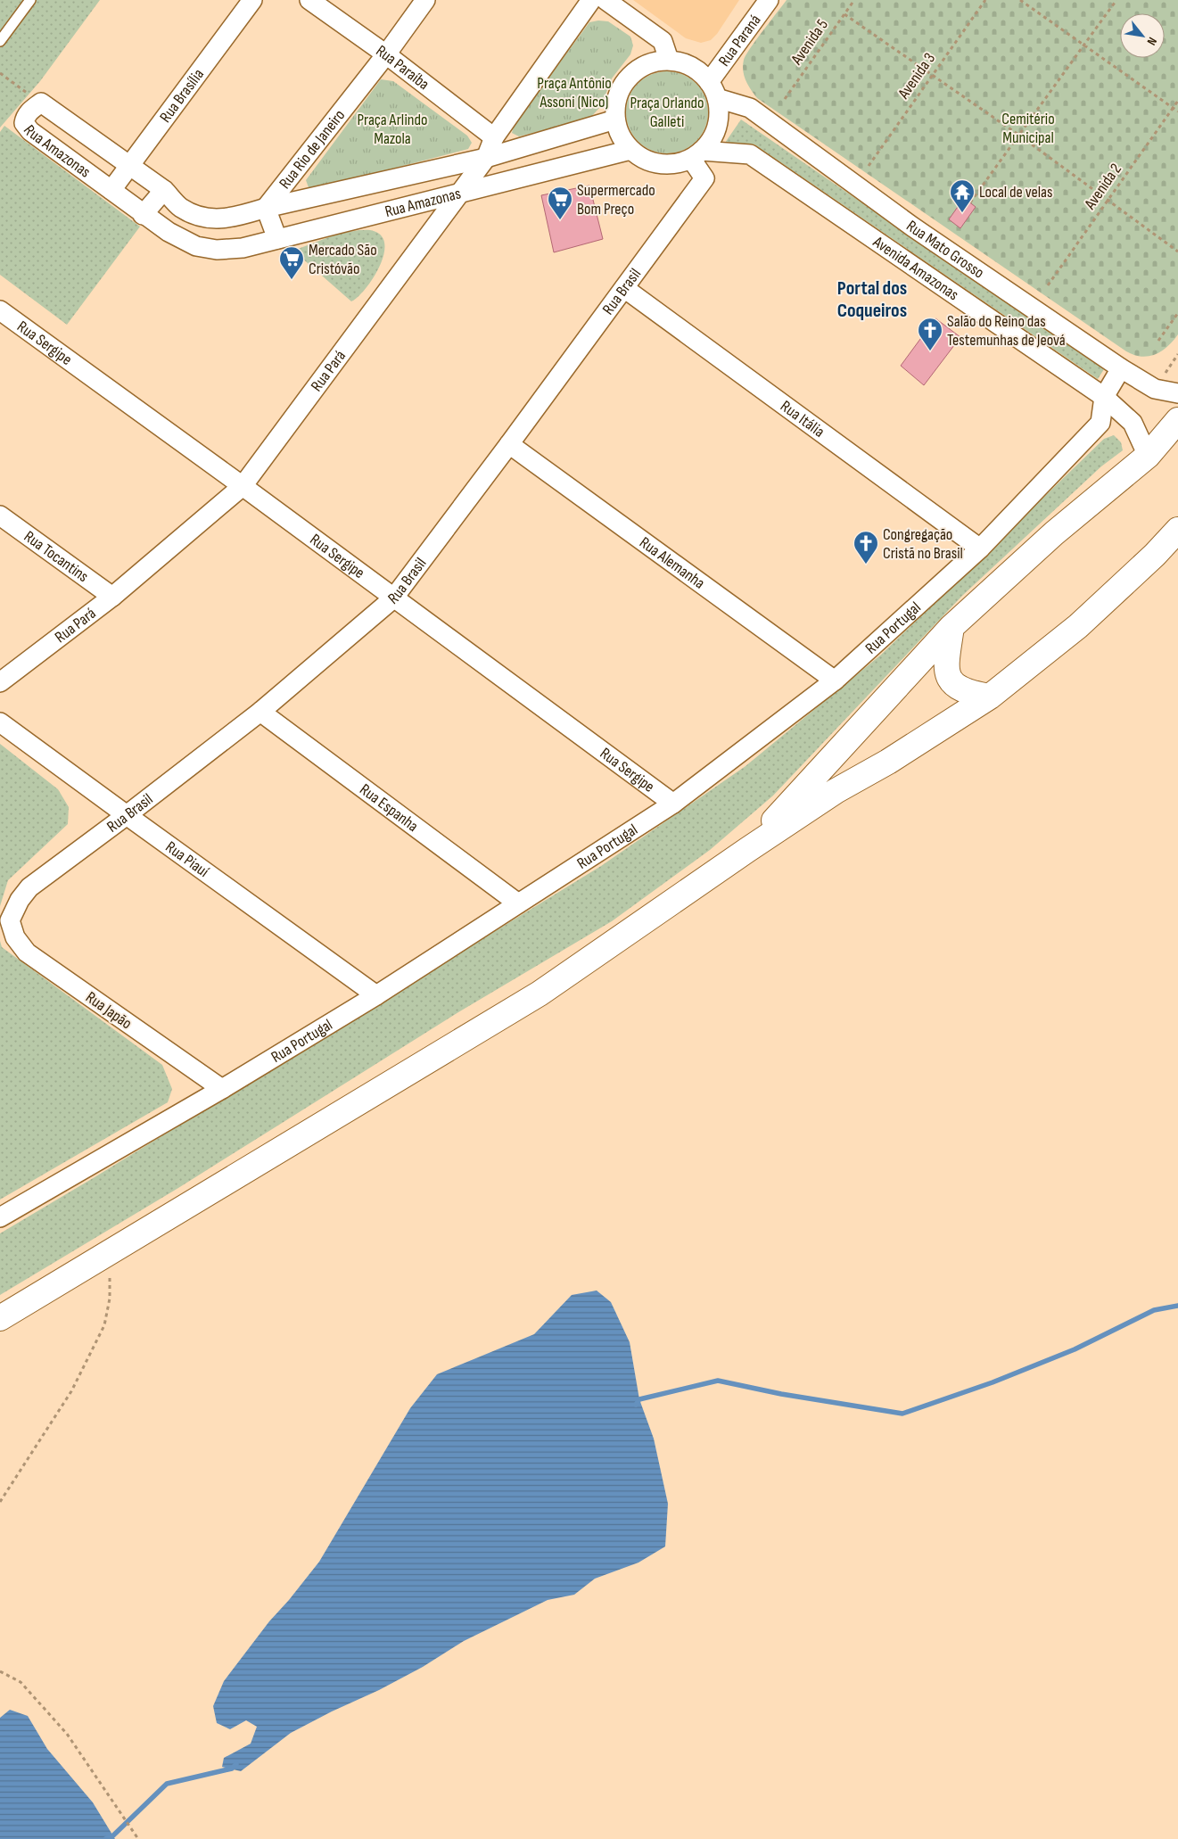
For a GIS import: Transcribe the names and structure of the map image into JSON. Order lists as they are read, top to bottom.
{
  "streets": {
    "street": [
      "Rua Paraná",
      "Rua Paraíba",
      "Rua Brasília",
      "Rua Amazonas",
      "Rua Rio de Janeiro",
      "Rua Mato Grosso",
      "Avenida Amazonas",
      "Rua Brasil",
      "Rua Sergipe",
      "Rua Pará",
      "Rua Itália",
      "Rua Tocantins",
      "Rua Alemanha",
      "Rua Portugal",
      "Rua Espanha",
      "Rua Piauí",
      "Rua Japão"
    ],
    "path": ["Avenida 5", "Avenida 3", "Avenida 2"]
  },
  "crossings": [
    ["Rua Paraná", "Rua Amazonas"],
    ["Rua Paraná", "Rua Mato Grosso"],
    ["Rua Paraná", "Avenida Amazonas"],
    ["Rua Paraná", "Rua Brasil"],
    ["Rua Paraíba", "Rua Rio de Janeiro"],
    ["Rua Paraíba", "Rua Pará"],
    ["Rua Brasília", "Rua Amazonas"],
    ["Rua Amazonas", "Rua Rio de Janeiro"],
    ["Rua Amazonas", "Rua Mato Grosso"],
    ["Rua Amazonas", "Avenida Amazonas"],
    ["Rua Amazonas", "Rua Brasil"],
    ["Rua Amazonas", "Rua Pará"],
    ["Rua Mato Grosso", "Avenida Amazonas"],
    ["Rua Mato Grosso", "Rua Brasil"],
    ["Rua Mato Grosso", "Rua Portugal"],
    ["Avenida Amazonas", "Rua Brasil"],
    ["Avenida Amazonas", "Rua Portugal"],
    ["Rua Brasil", "Rua Sergipe"],
    ["Rua Brasil", "Rua Itália"],
    ["Rua Brasil", "Rua Alemanha"],
    ["Rua Brasil", "Rua Espanha"],
    ["Rua Brasil", "Rua Piauí"],
    ["Rua Brasil", "Rua Japão"],
    ["Rua Sergipe", "Rua Pará"],
    ["Rua Sergipe", "Rua Portugal"],
    ["Rua Pará", "Rua Tocantins"],
    ["Rua Itália", "Rua Portugal"],
    ["Rua Alemanha", "Rua Portugal"],
    ["Rua Portugal", "Rua Espanha"],
    ["Rua Portugal", "Rua Piauí"],
    ["Rua Portugal", "Rua Japão"]
  ],
  "districts": ["Portal dos Coqueiros"],
  "parks": [
    "Praça Antônio Assoni (Nico)",
    "Praça Orlando Galleti",
    "Cemitério Municipal",
    "Praça Arlindo Mazola"
  ],
  "places": {
    "temple": ["Local de velas"],
    "supermarket": ["Supermercado Bom Preço", "Mercado São Cristóvão"],
    "church": ["Salão do Reino das Testemunhas de Jeová", "Congregação Cristã no Brasil"]
  },
  "north": "bottom right"
}
